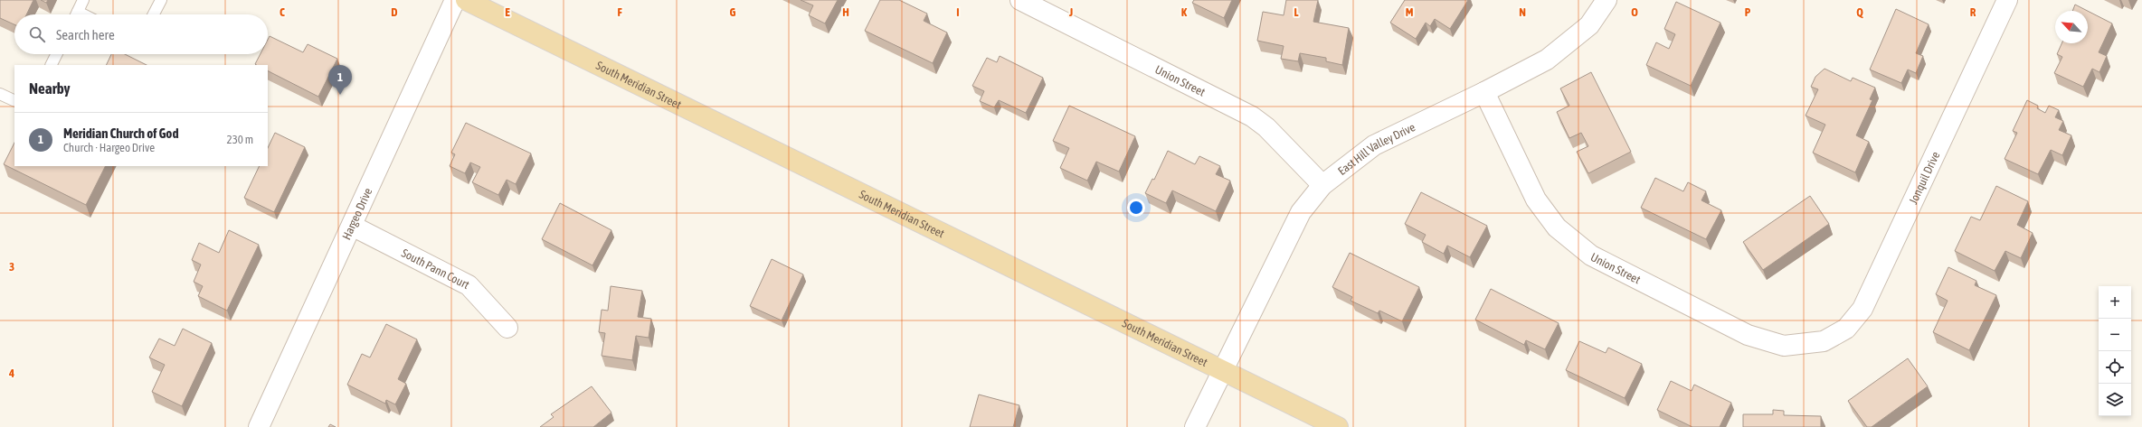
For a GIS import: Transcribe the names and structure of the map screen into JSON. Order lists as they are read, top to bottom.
{
  "streets": {
    "main road": ["South Meridian Street"],
    "street": [
      "Union Street",
      "East Hill Valley Drive",
      "Jonquil Drive",
      "Hargeo Drive",
      "South Pann Court"
    ]
  },
  "crossings": [
    ["Union Street", "East Hill Valley Drive"],
    ["Union Street", "Jonquil Drive"],
    ["South Meridian Street", "East Hill Valley Drive"],
    ["Hargeo Drive", "South Pann Court"]
  ],
  "north": "top left",
  "page": {
    "search": "Search here",
    "pins": "1",
    "heading": "Nearby",
    "list": [
      {
        "mark": "1",
        "name": "Meridian Church of God",
        "note": "Church · Hargeo Drive",
        "value": "230 m"
      }
    ],
    "map_buttons": ["+", "−"]
  },
  "grid": {
    "columns": [
      "C",
      "D",
      "E",
      "F",
      "G",
      "H",
      "I",
      "J",
      "K",
      "L",
      "M",
      "N",
      "O",
      "P",
      "Q",
      "R"
    ],
    "rows": ["3", "4"]
  }
}
